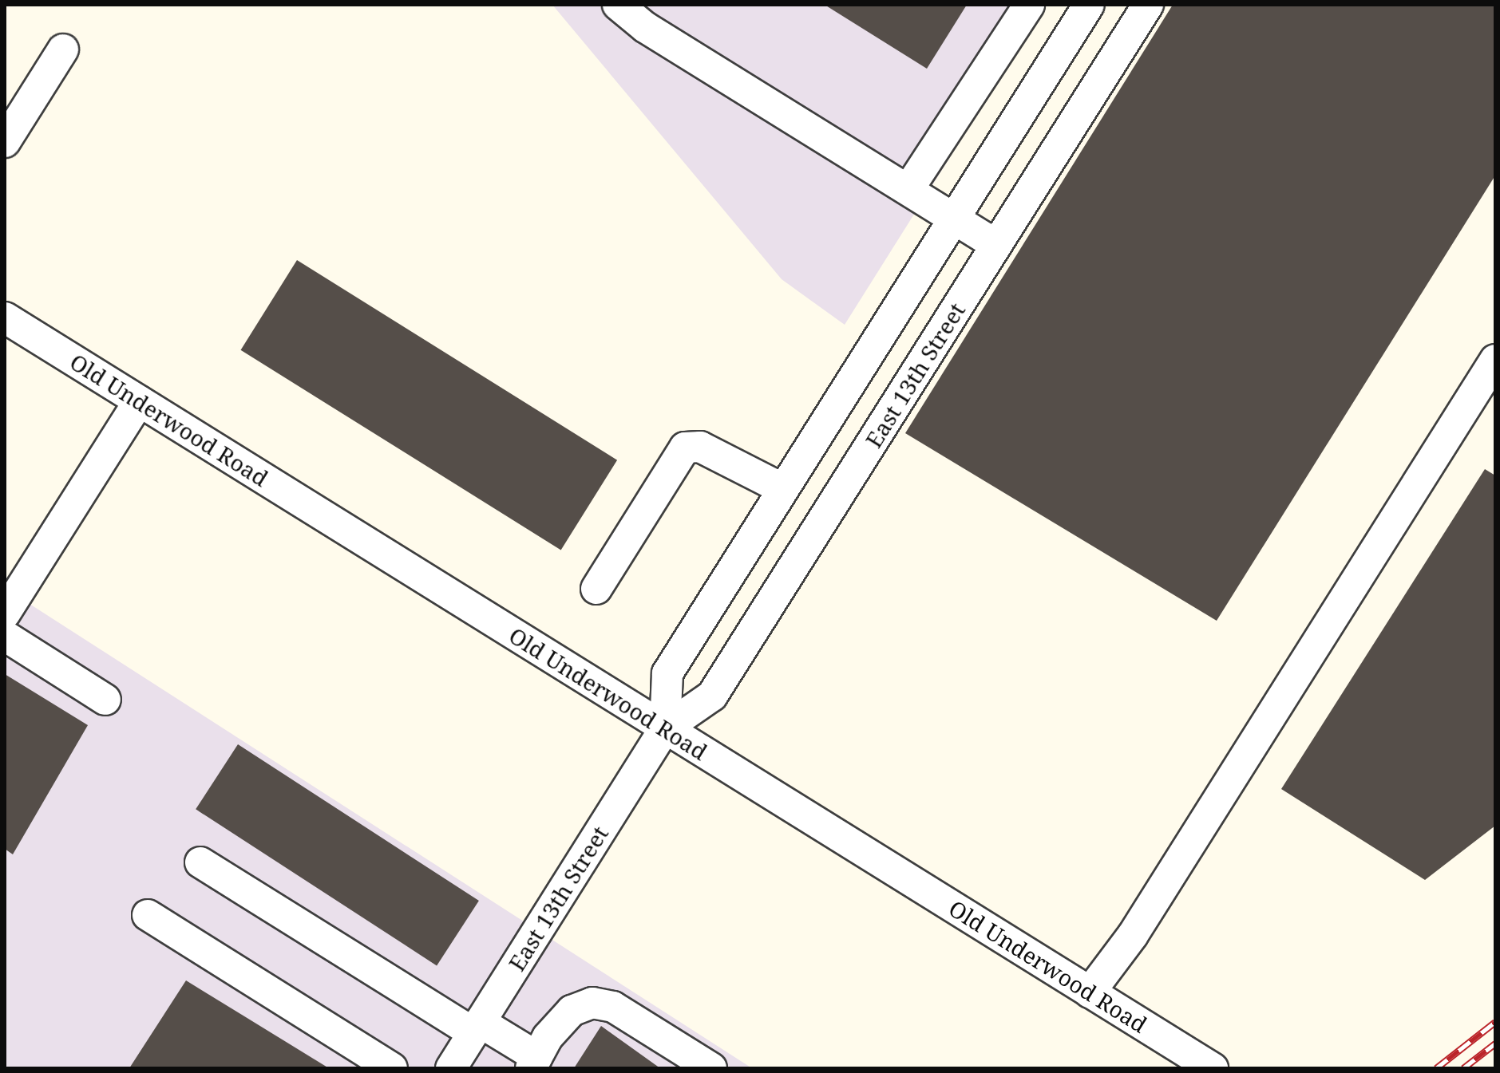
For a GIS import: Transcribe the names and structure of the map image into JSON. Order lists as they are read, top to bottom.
{
  "streets": {
    "street": ["East 13th Street", "Old Underwood Road"]
  },
  "crossings": [
    ["East 13th Street", "Old Underwood Road"]
  ]
}
